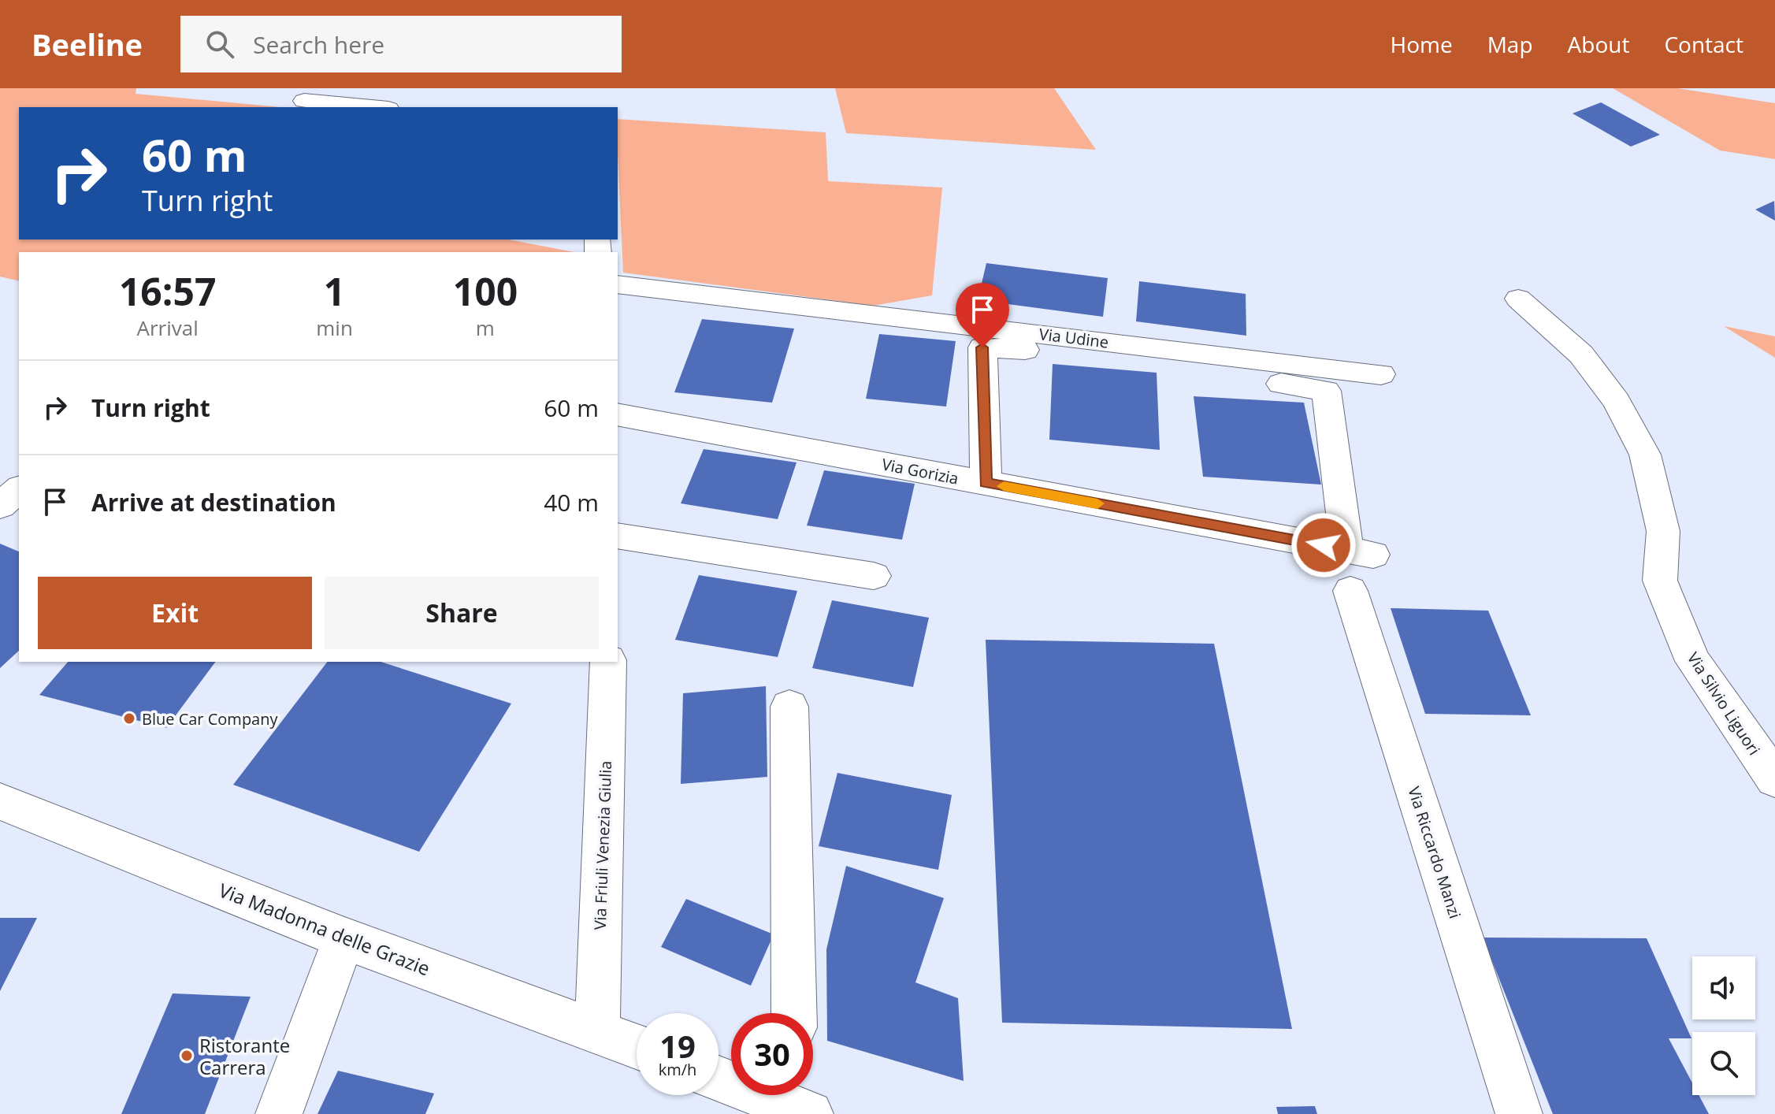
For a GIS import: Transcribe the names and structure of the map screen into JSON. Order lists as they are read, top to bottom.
{
  "streets": {
    "street": [
      "Via Udine",
      "Via Gorizia",
      "Via Silvio Liguori",
      "Via Friuli Venezia Giulia",
      "Via Riccardo Manzi",
      "Via Madonna delle Grazie"
    ]
  },
  "crossings": [
    ["Via Friuli Venezia Giulia", "Via Madonna delle Grazie"]
  ],
  "places": ["Blue Car Company", "Ristorante Carrera"],
  "page": {
    "header": "Beeline",
    "search": "Search here",
    "nav": [
      "Home",
      "Map",
      "About",
      "Contact"
    ],
    "turn": ["60 m", "Turn right"],
    "eta": [
      "16:57",
      "Arrival",
      "1",
      "min",
      "100",
      "m"
    ],
    "list": [
      {
        "name": "Turn right",
        "value": "60 m"
      },
      {
        "name": "Arrive at destination",
        "value": "40 m"
      }
    ],
    "buttons": ["Exit", "Share"],
    "speed": "19 km/h",
    "limit": "30"
  }
}
